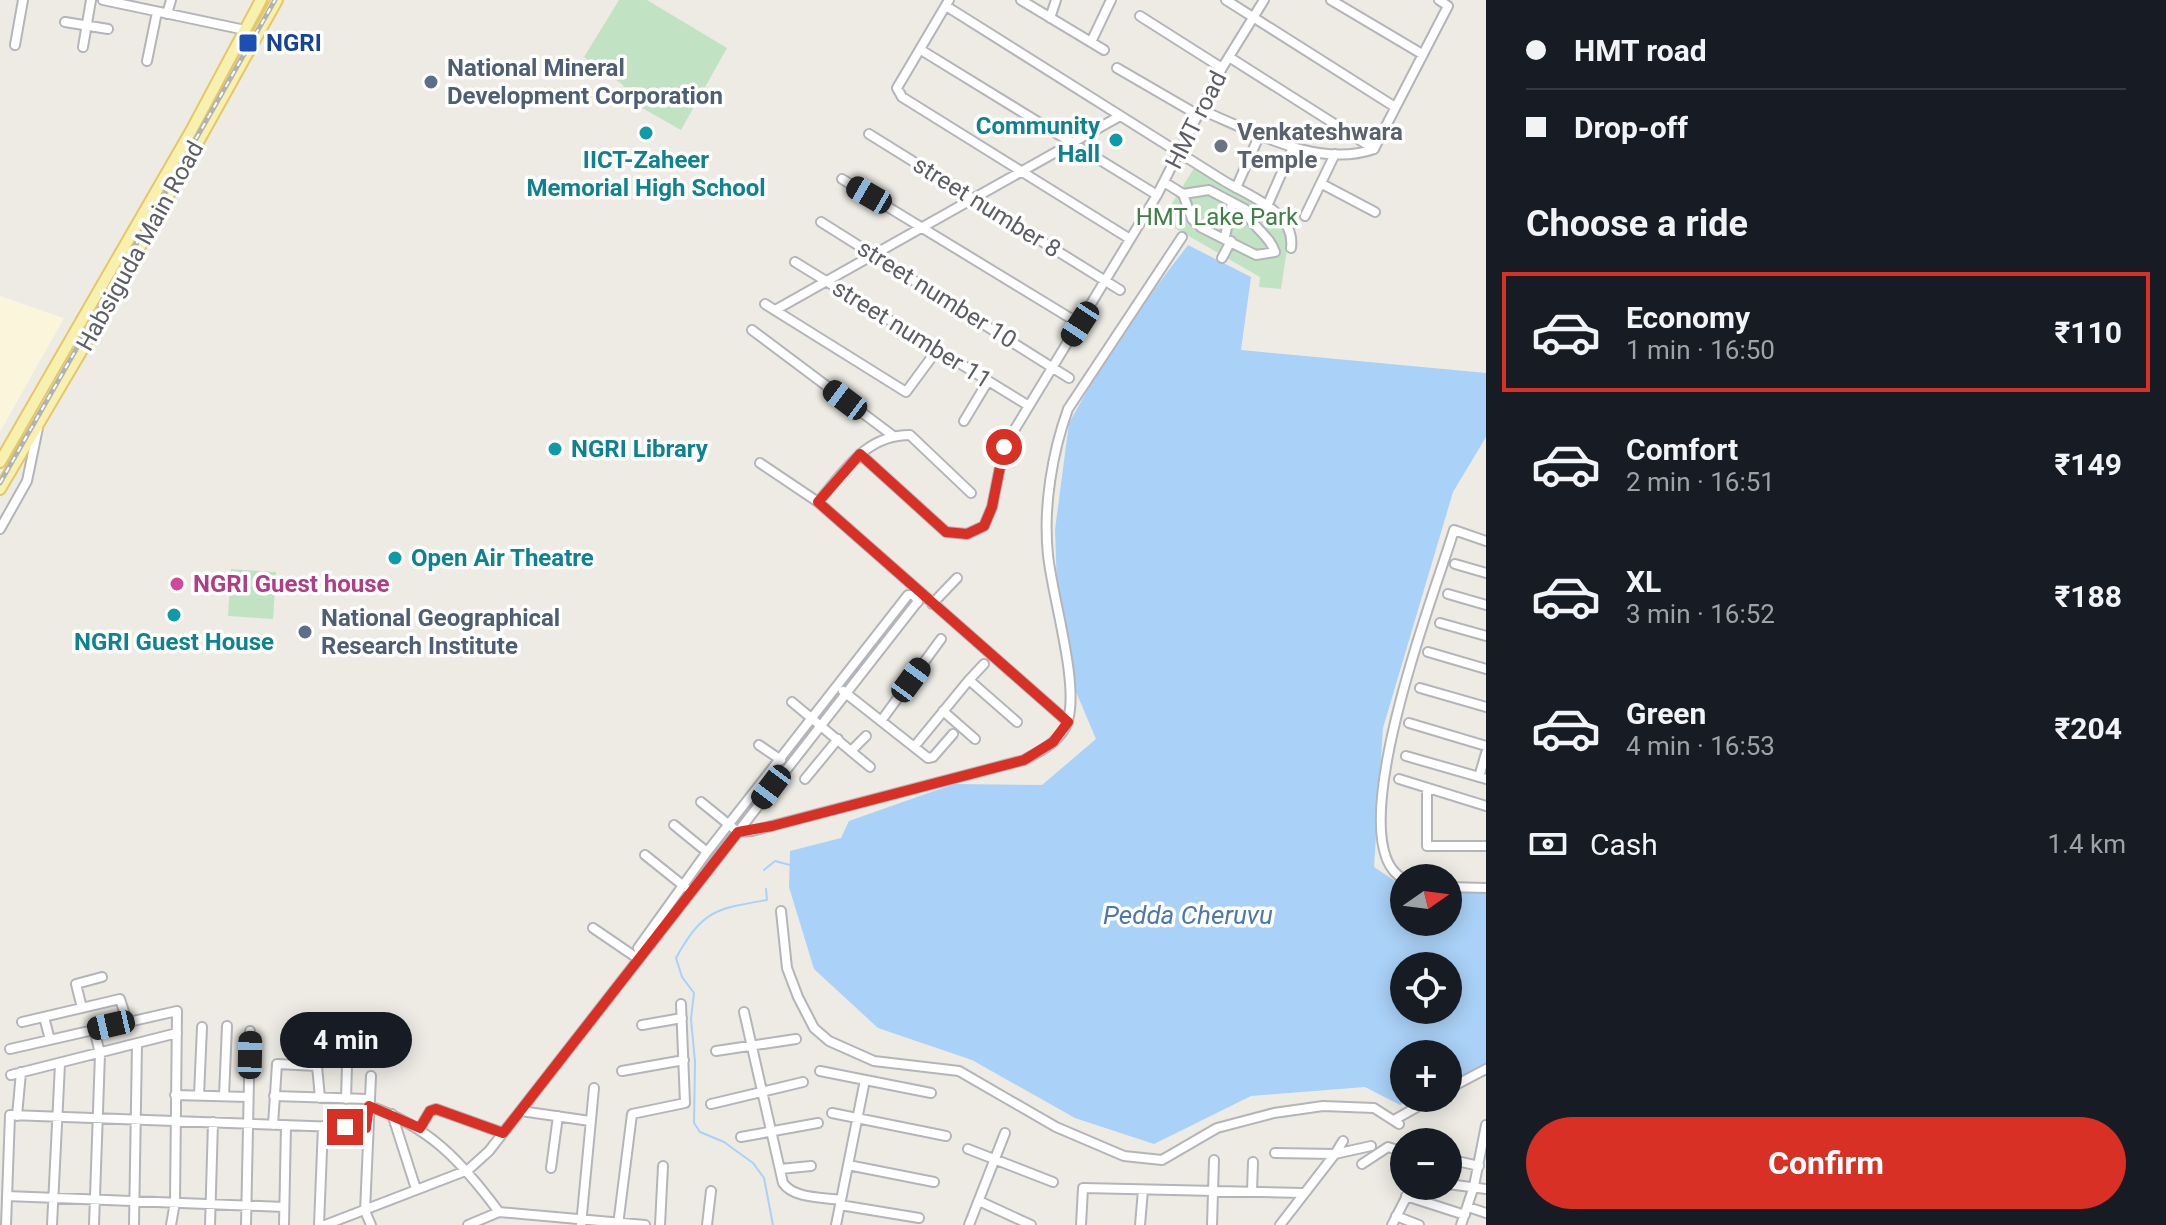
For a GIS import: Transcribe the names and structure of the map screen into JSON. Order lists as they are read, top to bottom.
{
  "streets": {
    "main road": ["Habsiguda Main Road"],
    "street": [
      "HMT road",
      "street number 8",
      "street number 10",
      "street number 11"
    ]
  },
  "crossings": [
    ["HMT road", "street number 8"],
    ["HMT road", "street number 10"],
    ["HMT road", "street number 11"]
  ],
  "water": ["Pedda Cheruvu"],
  "parks": ["HMT Lake Park"],
  "places": {
    "transit": ["NGRI"],
    "other": [
      "National Mineral Development Corporation",
      "IICT-Zaheer Memorial High School",
      "Community Hall",
      "Venkateshwara Temple",
      "NGRI Library",
      "Open Air Theatre",
      "NGRI Guest house",
      "NGRI Guest House",
      "National Geographical Research Institute"
    ]
  },
  "north": "right",
  "page": {
    "banner": ["HMT road", "Drop-off"],
    "heading": "Choose a ride",
    "list": [
      {
        "name": "Economy",
        "note": "1 min · 16:50",
        "value": "₹110"
      },
      {
        "name": "Comfort",
        "note": "2 min · 16:51",
        "value": "₹149"
      },
      {
        "name": "XL",
        "note": "3 min · 16:52",
        "value": "₹188"
      },
      {
        "name": "Green",
        "note": "4 min · 16:53",
        "value": "₹204"
      }
    ],
    "pay": ["Cash", "1.4 km"],
    "map_buttons": ["+", "−"],
    "bubble": "4 min",
    "buttons": "Confirm"
  }
}
